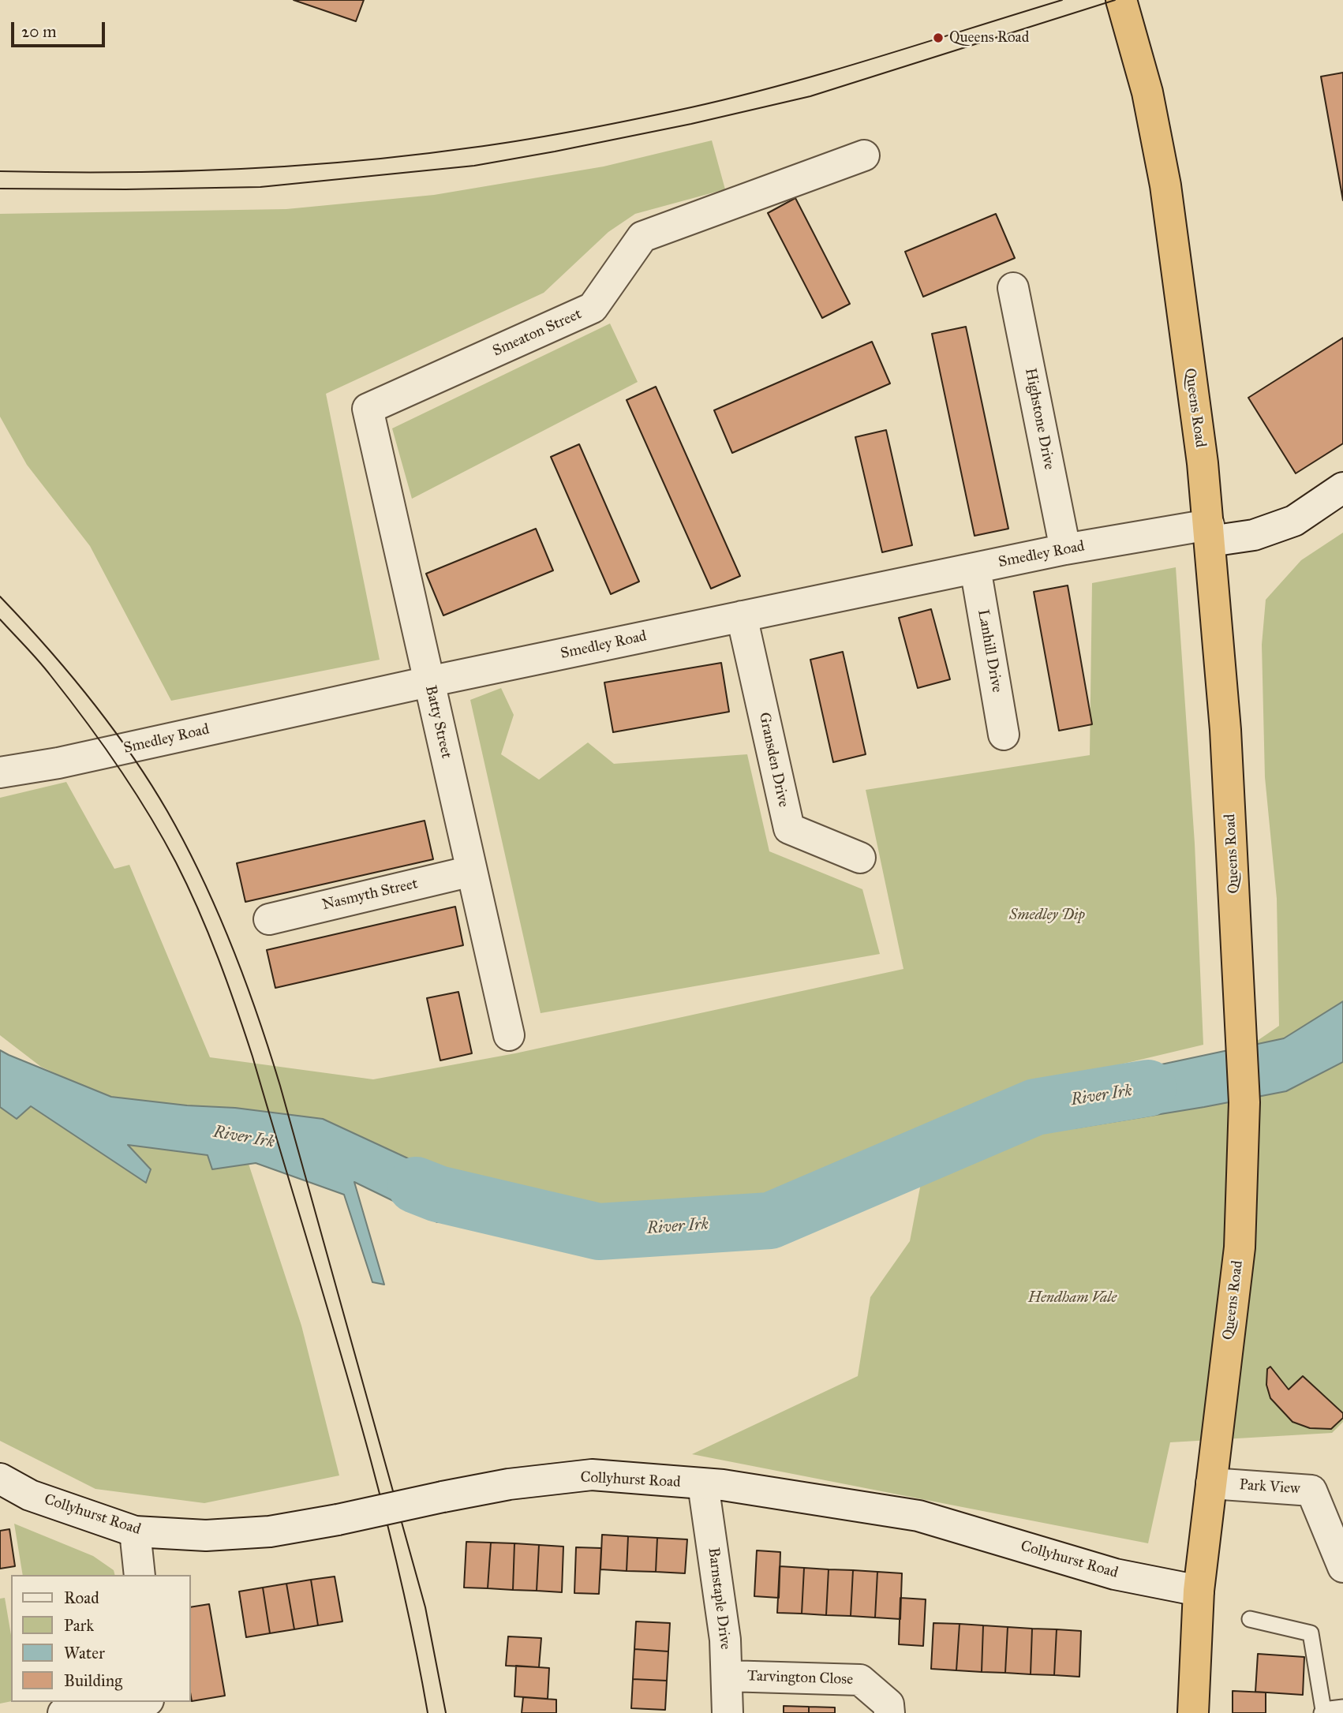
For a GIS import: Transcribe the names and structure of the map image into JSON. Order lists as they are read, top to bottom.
{
  "streets": {
    "highway": ["Queens Road"],
    "street": [
      "Smeaton Street",
      "Highstone Drive",
      "Smedley Road",
      "Lanhill Drive",
      "Batty Street",
      "Gransden Drive",
      "Nasmyth Street",
      "Collyhurst Road",
      "Park View",
      "Barnstaple Drive",
      "Tarvington Close"
    ]
  },
  "crossings": [
    ["Smeaton Street", "Batty Street"],
    ["Queens Road", "Smedley Road"],
    ["Queens Road", "Collyhurst Road"],
    ["Queens Road", "Park View"],
    ["Highstone Drive", "Smedley Road"],
    ["Smedley Road", "Lanhill Drive"],
    ["Smedley Road", "Batty Street"],
    ["Smedley Road", "Gransden Drive"],
    ["Batty Street", "Nasmyth Street"],
    ["Collyhurst Road", "Barnstaple Drive"],
    ["Barnstaple Drive", "Tarvington Close"]
  ],
  "water": ["River Irk"],
  "parks": ["Smedley Dip", "Hendham Vale"],
  "places": ["Queens Road"],
  "legend": [
    "Road",
    "Park",
    "Water",
    "Building"
  ],
  "scale_bar": "20 m"
}
